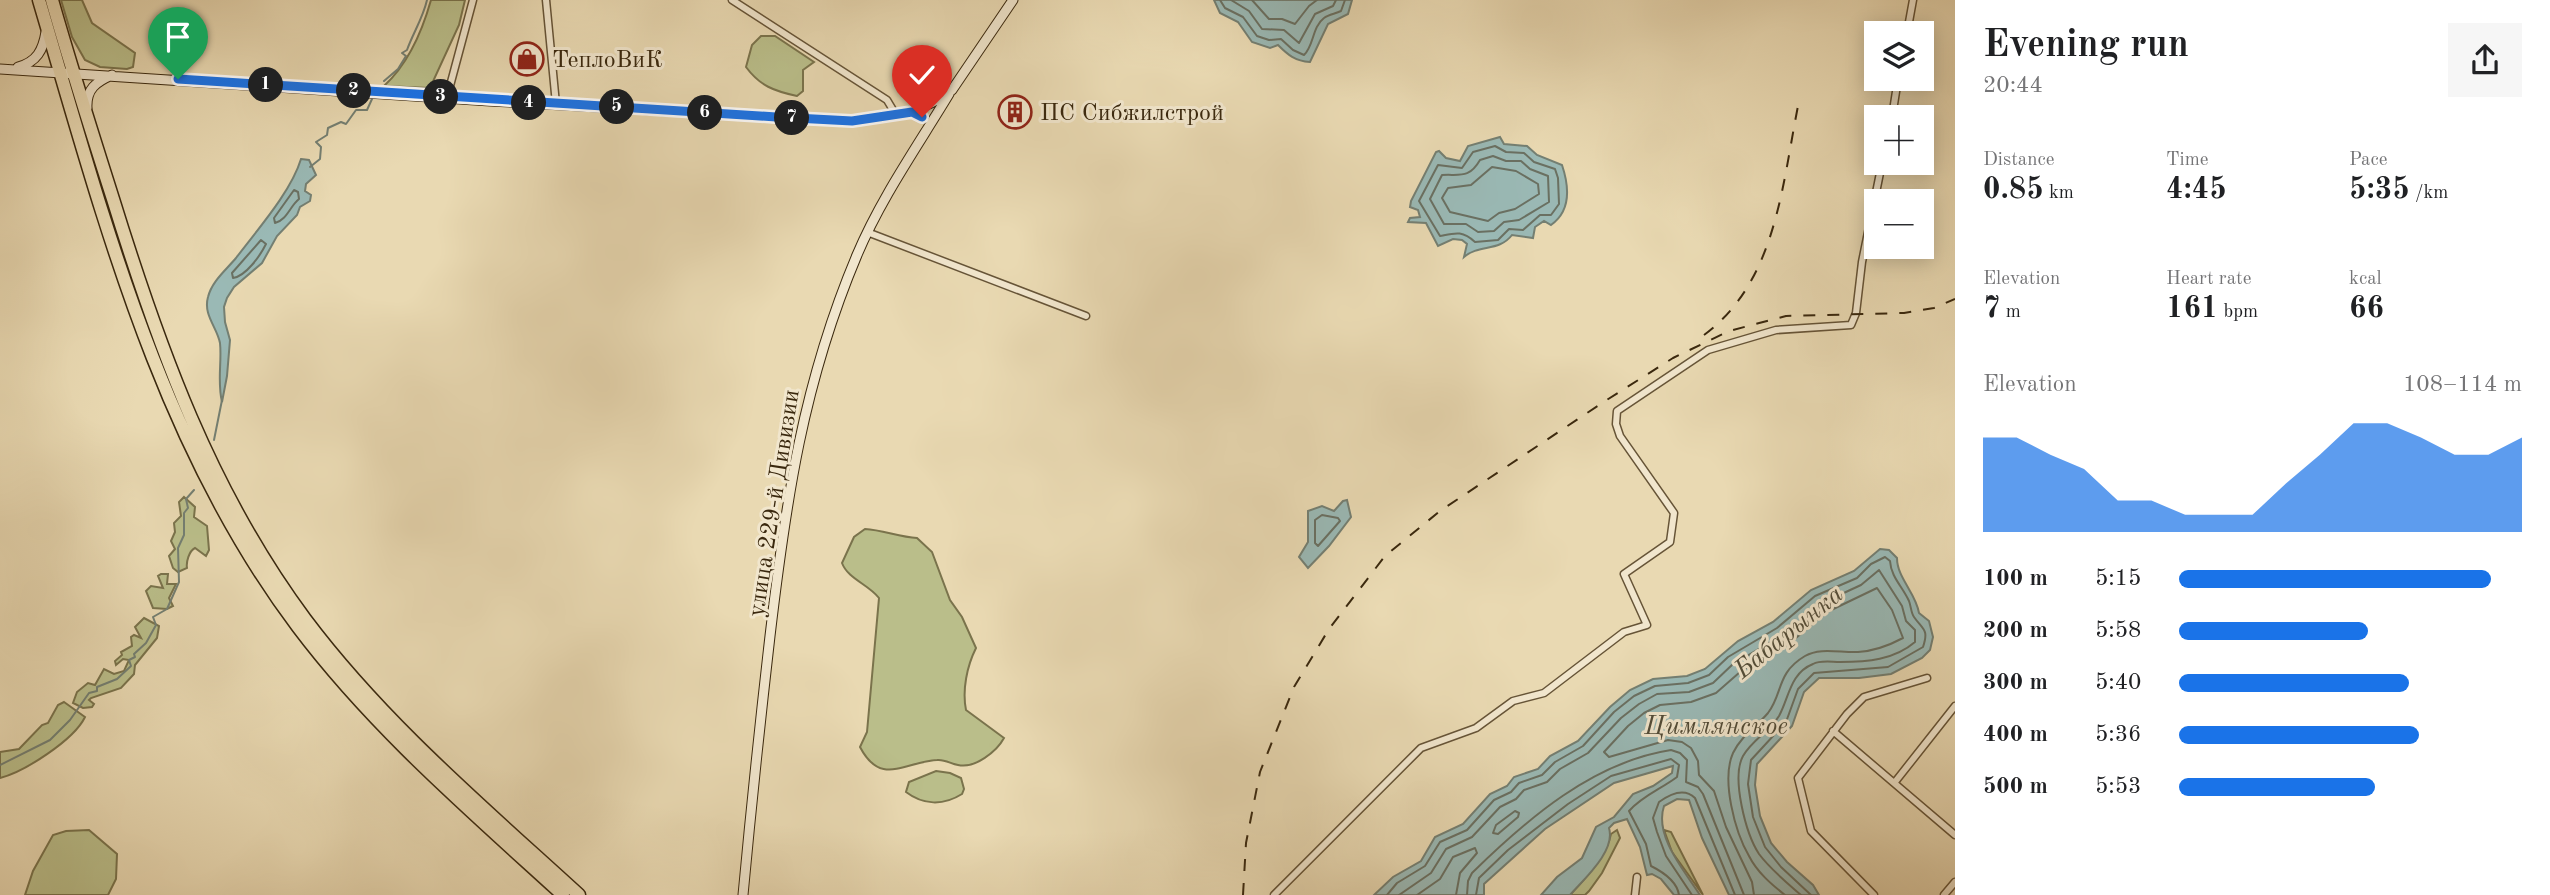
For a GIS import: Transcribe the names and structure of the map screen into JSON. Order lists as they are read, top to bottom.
{
  "streets": {
    "street": ["улица 229-й Дивизии"]
  },
  "water": ["Бабарынка", "Цимлянское"],
  "places": {
    "shop": ["ТеплоВиК"],
    "building": ["ПС Сибжилстрой"]
  },
  "page": {
    "heading": ["Evening run", "20:44"],
    "map_buttons": ["+", "−"],
    "pins": [
      "1",
      "2",
      "3",
      "4",
      "5",
      "6",
      "7"
    ],
    "stats": [
      ["Distance", "0.85 km"],
      ["Time", "4:45"],
      ["Pace", "5:35 /km"],
      ["Elevation", "7 m"],
      ["Heart rate", "161 bpm"],
      ["kcal", "66"]
    ],
    "chart": ["Elevation", "108–114 m"],
    "list": [
      {
        "name": "100 m",
        "note": "5:15"
      },
      {
        "name": "200 m",
        "note": "5:58"
      },
      {
        "name": "300 m",
        "note": "5:40"
      },
      {
        "name": "400 m",
        "note": "5:36"
      },
      {
        "name": "500 m",
        "note": "5:53"
      }
    ]
  }
}
